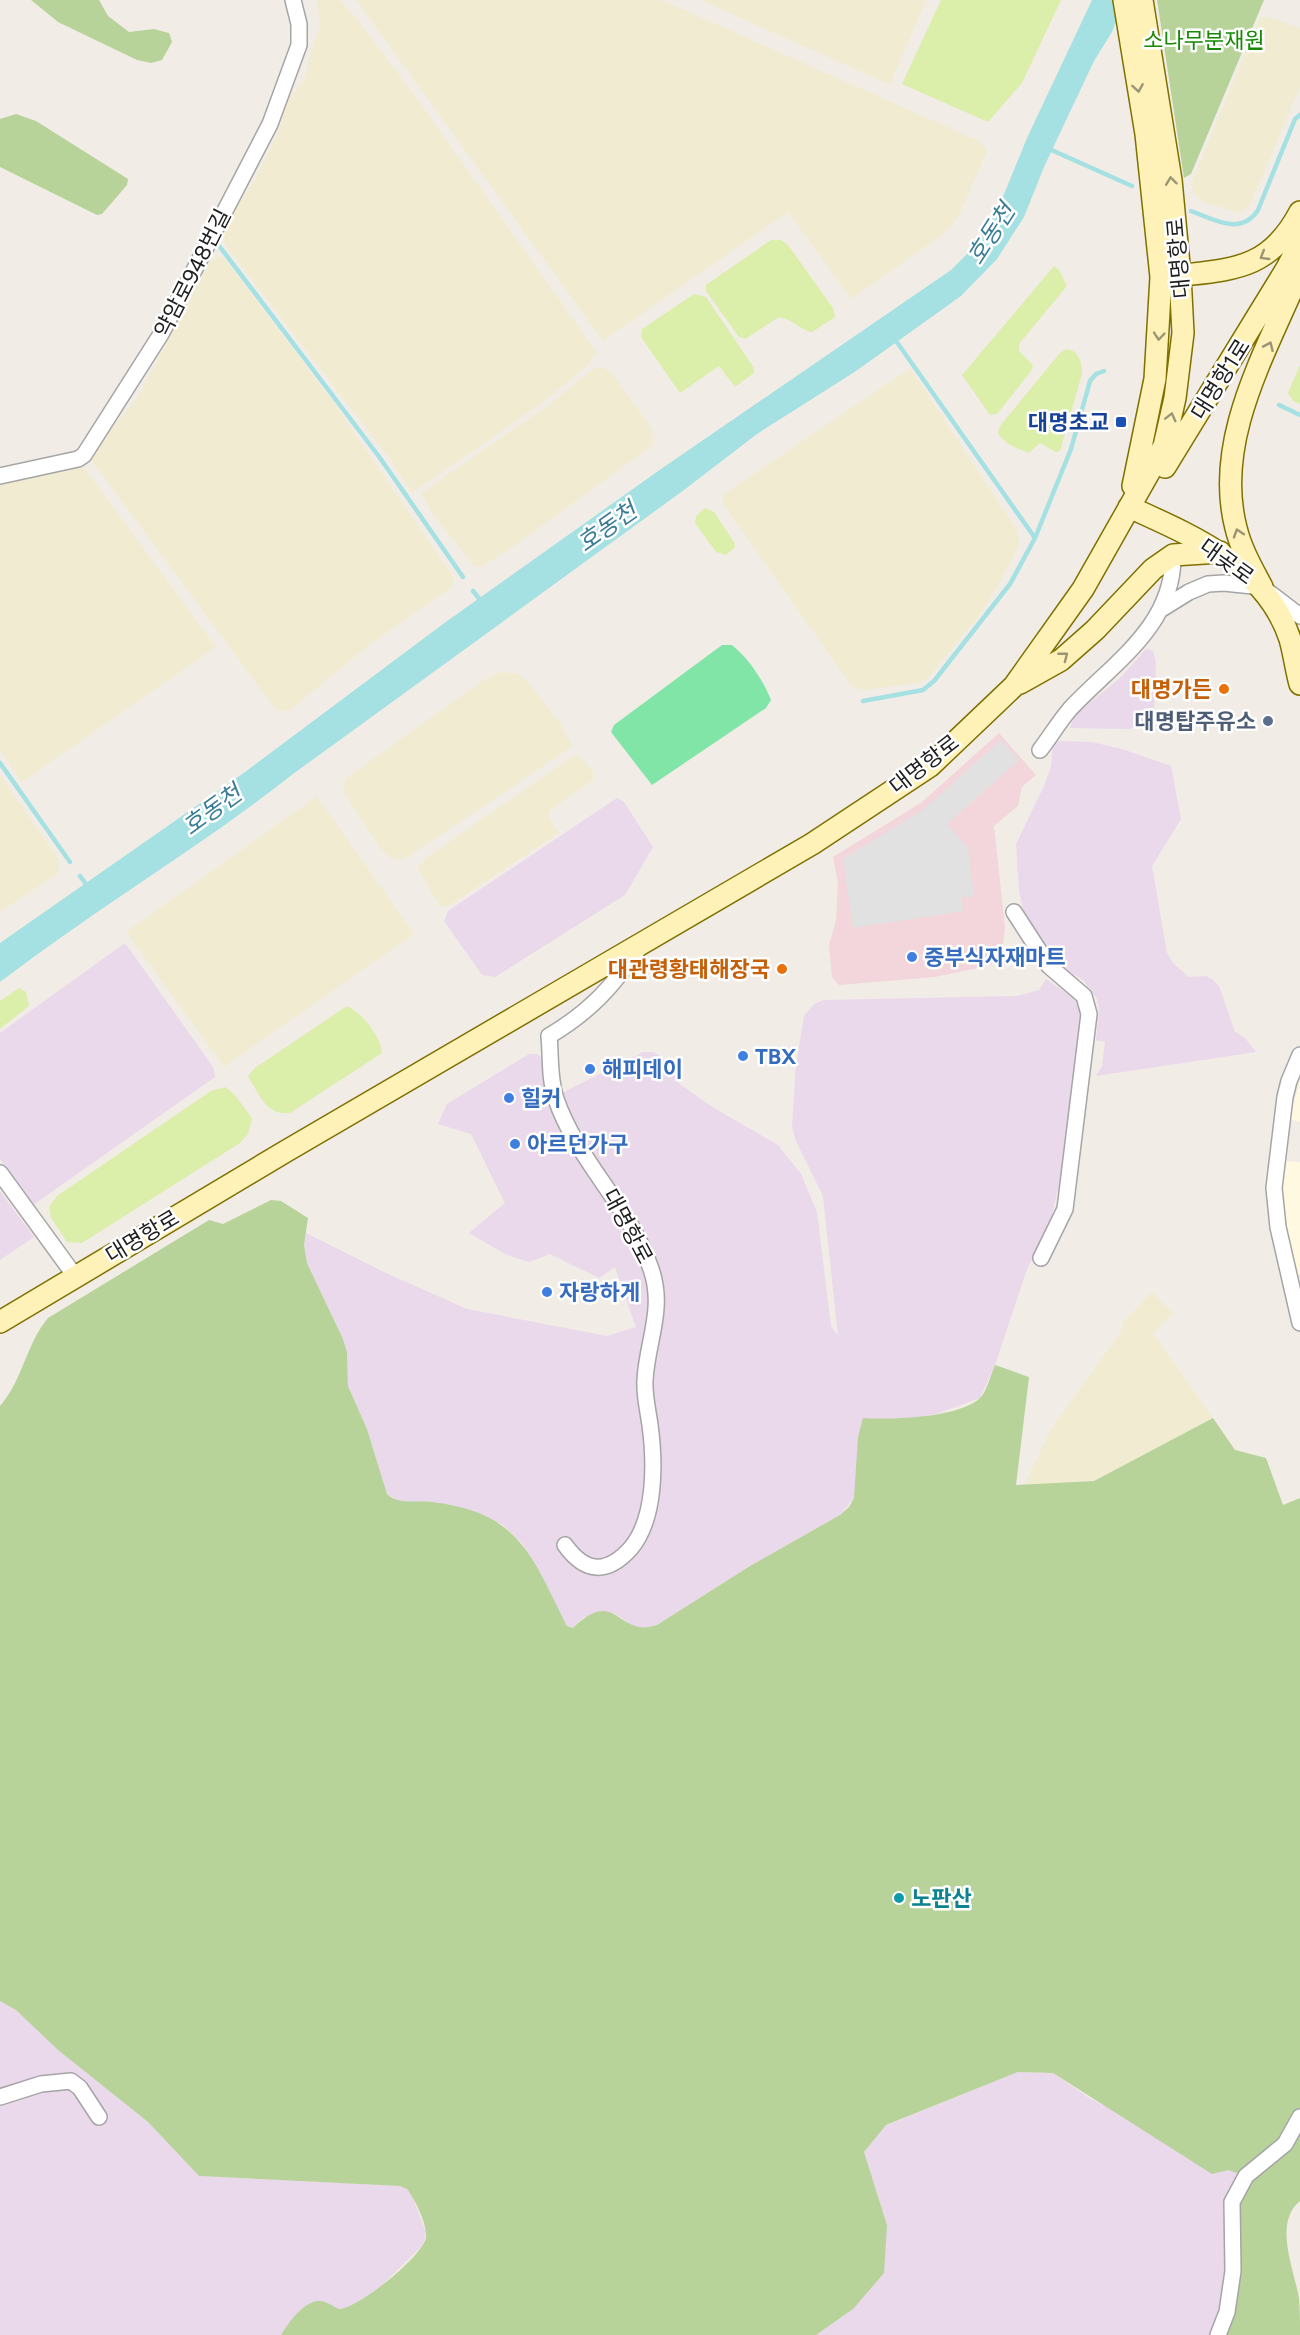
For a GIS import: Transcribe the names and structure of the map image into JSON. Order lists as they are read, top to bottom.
{
  "streets": {
    "main road": ["대명항로", "대명항1로", "대곶로"],
    "street": ["약암로948번길"]
  },
  "crossings": [
    ["대명항로", "대명항1로"],
    ["대명항로", "대곶로"],
    ["대명항1로", "대곶로"]
  ],
  "one_way": ["대명항1로"],
  "water": ["호동천"],
  "parks": ["소나무분재원"],
  "places": {
    "transit": ["대명초교"],
    "other": [
      "대명가든",
      "대명탑주유소",
      "중부식자재마트",
      "대관령황태해장국",
      "TBX",
      "해피데이",
      "힐커",
      "아르던가구",
      "자랑하게",
      "노판산"
    ]
  }
}
